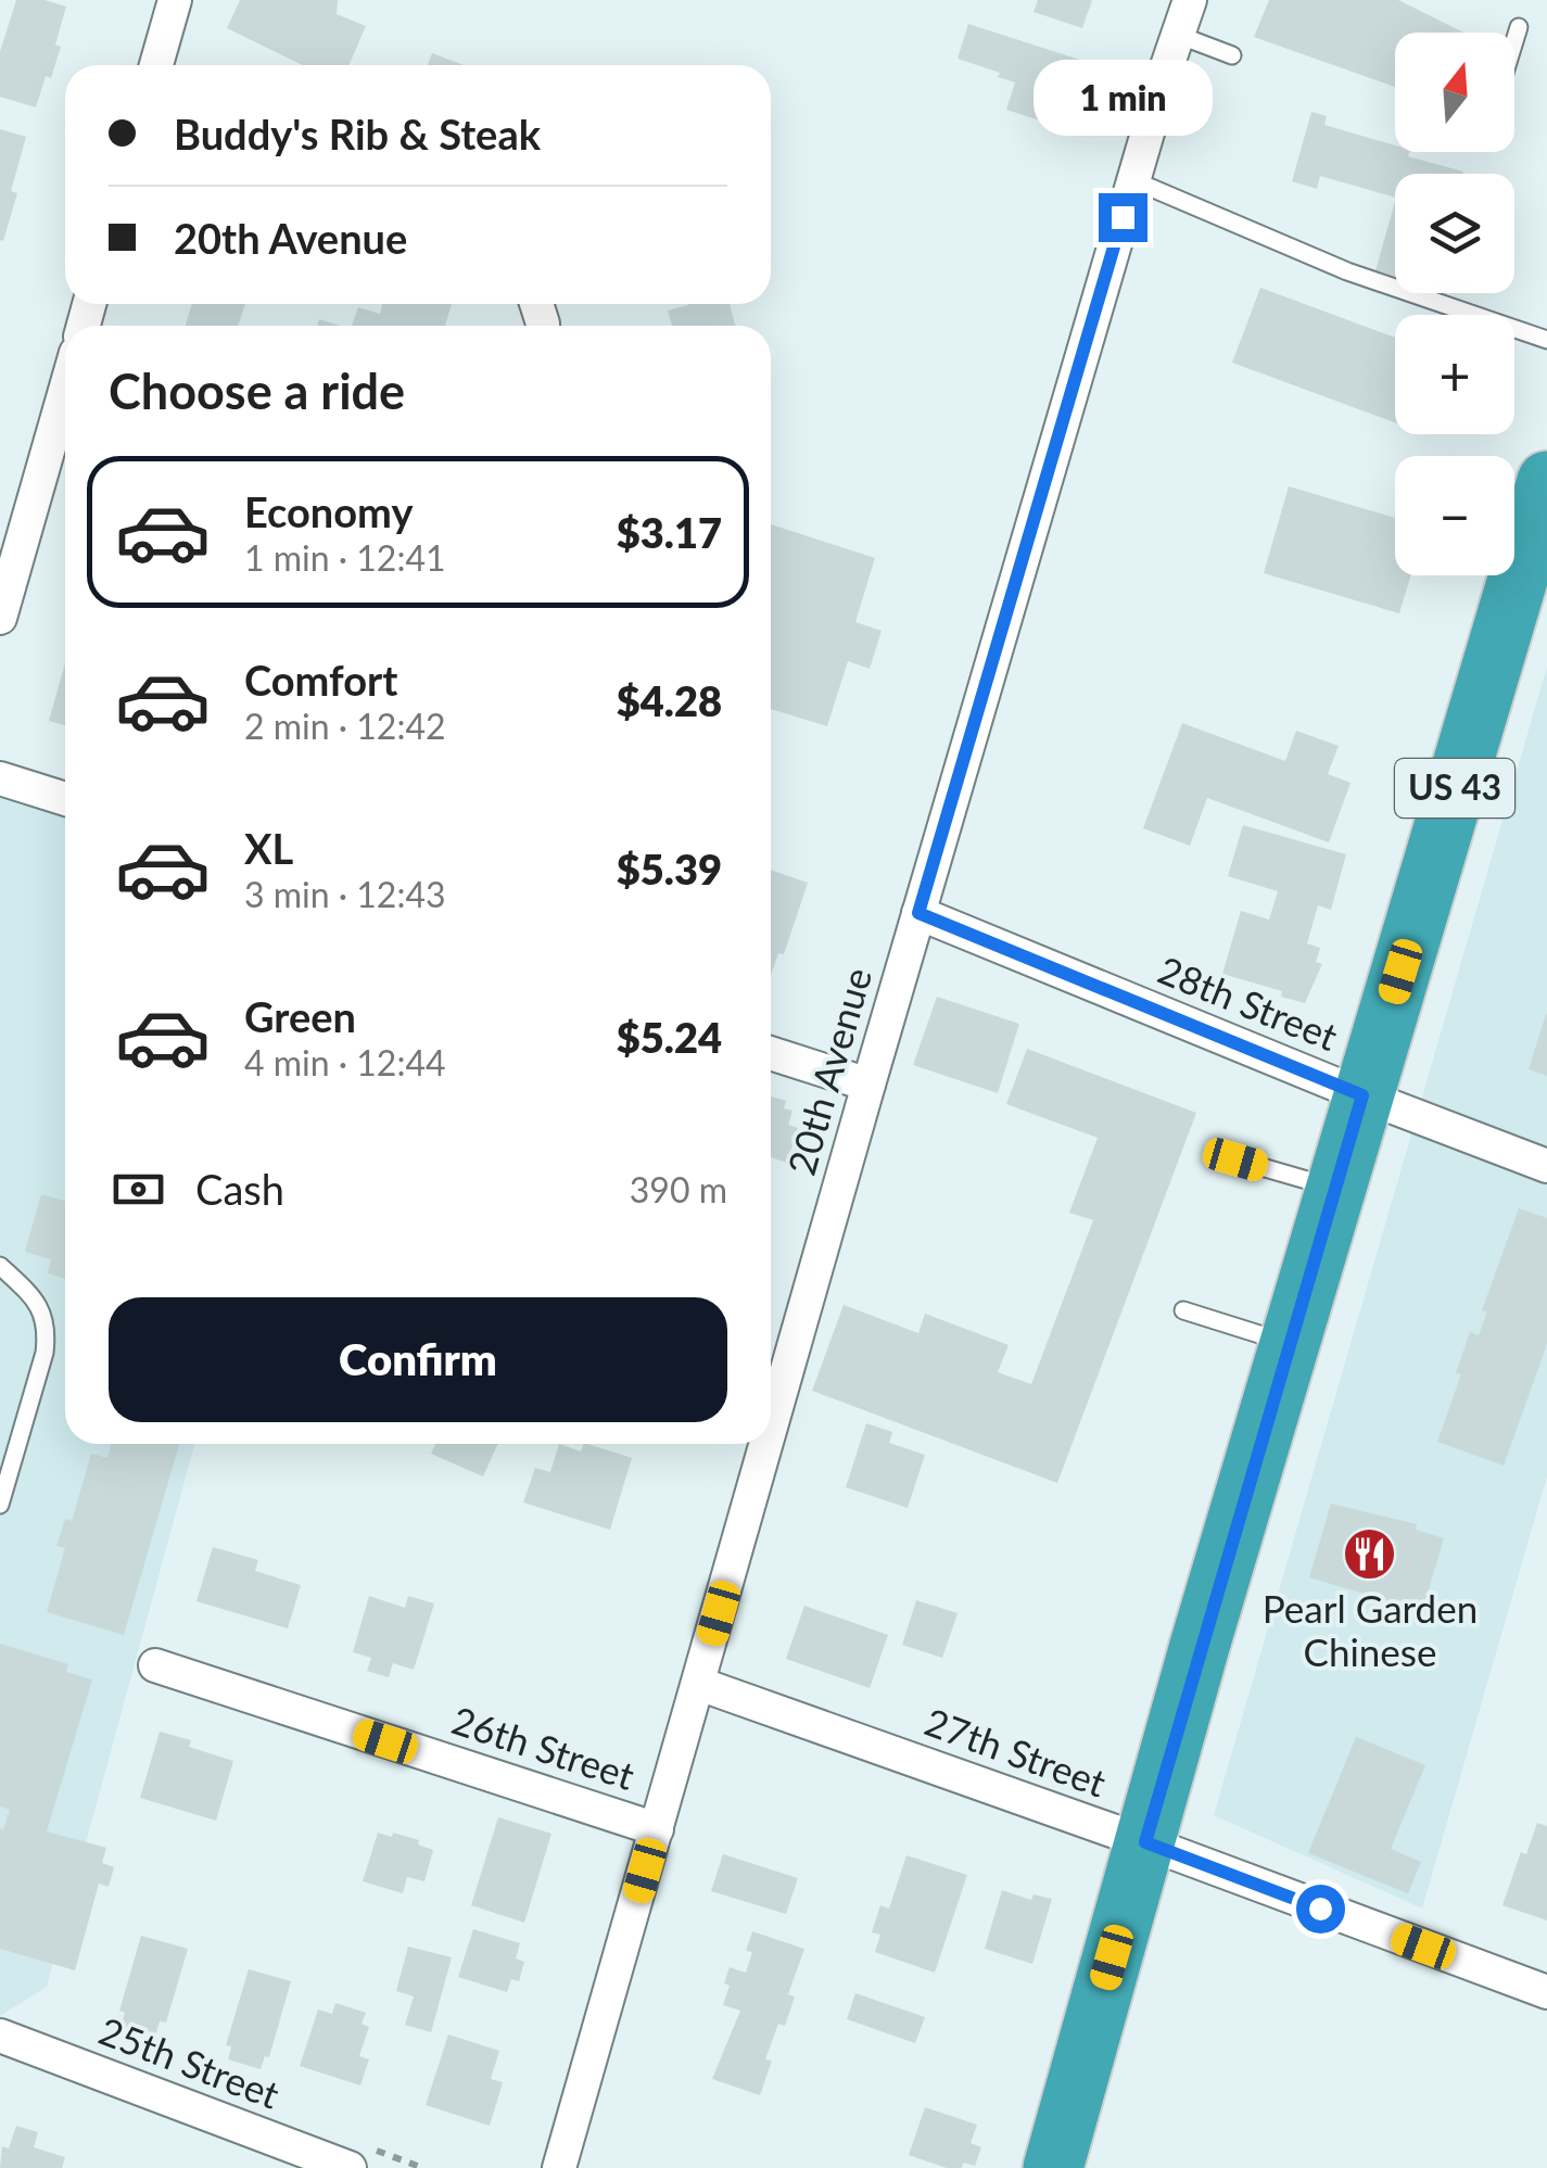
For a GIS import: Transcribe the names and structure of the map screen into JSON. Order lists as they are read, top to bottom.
{
  "streets": {
    "highway": ["US 43"],
    "street": [
      "28th Street",
      "20th Avenue",
      "26th Street",
      "27th Street",
      "25th Street"
    ]
  },
  "crossings": [
    ["US 43", "28th Street"],
    ["US 43", "27th Street"],
    ["28th Street", "20th Avenue"],
    ["20th Avenue", "26th Street"],
    ["20th Avenue", "27th Street"]
  ],
  "places": {
    "restaurant": ["Pearl Garden Chinese"]
  },
  "north": "top",
  "page": {
    "map_buttons": ["+", "−"],
    "bubble": "1 min",
    "banner": ["Buddy's Rib & Steak", "20th Avenue"],
    "heading": "Choose a ride",
    "list": [
      {
        "name": "Economy",
        "note": "1 min · 12:41",
        "value": "$3.17"
      },
      {
        "name": "Comfort",
        "note": "2 min · 12:42",
        "value": "$4.28"
      },
      {
        "name": "XL",
        "note": "3 min · 12:43",
        "value": "$5.39"
      },
      {
        "name": "Green",
        "note": "4 min · 12:44",
        "value": "$5.24"
      }
    ],
    "pay": ["Cash", "390 m"],
    "buttons": "Confirm"
  }
}
